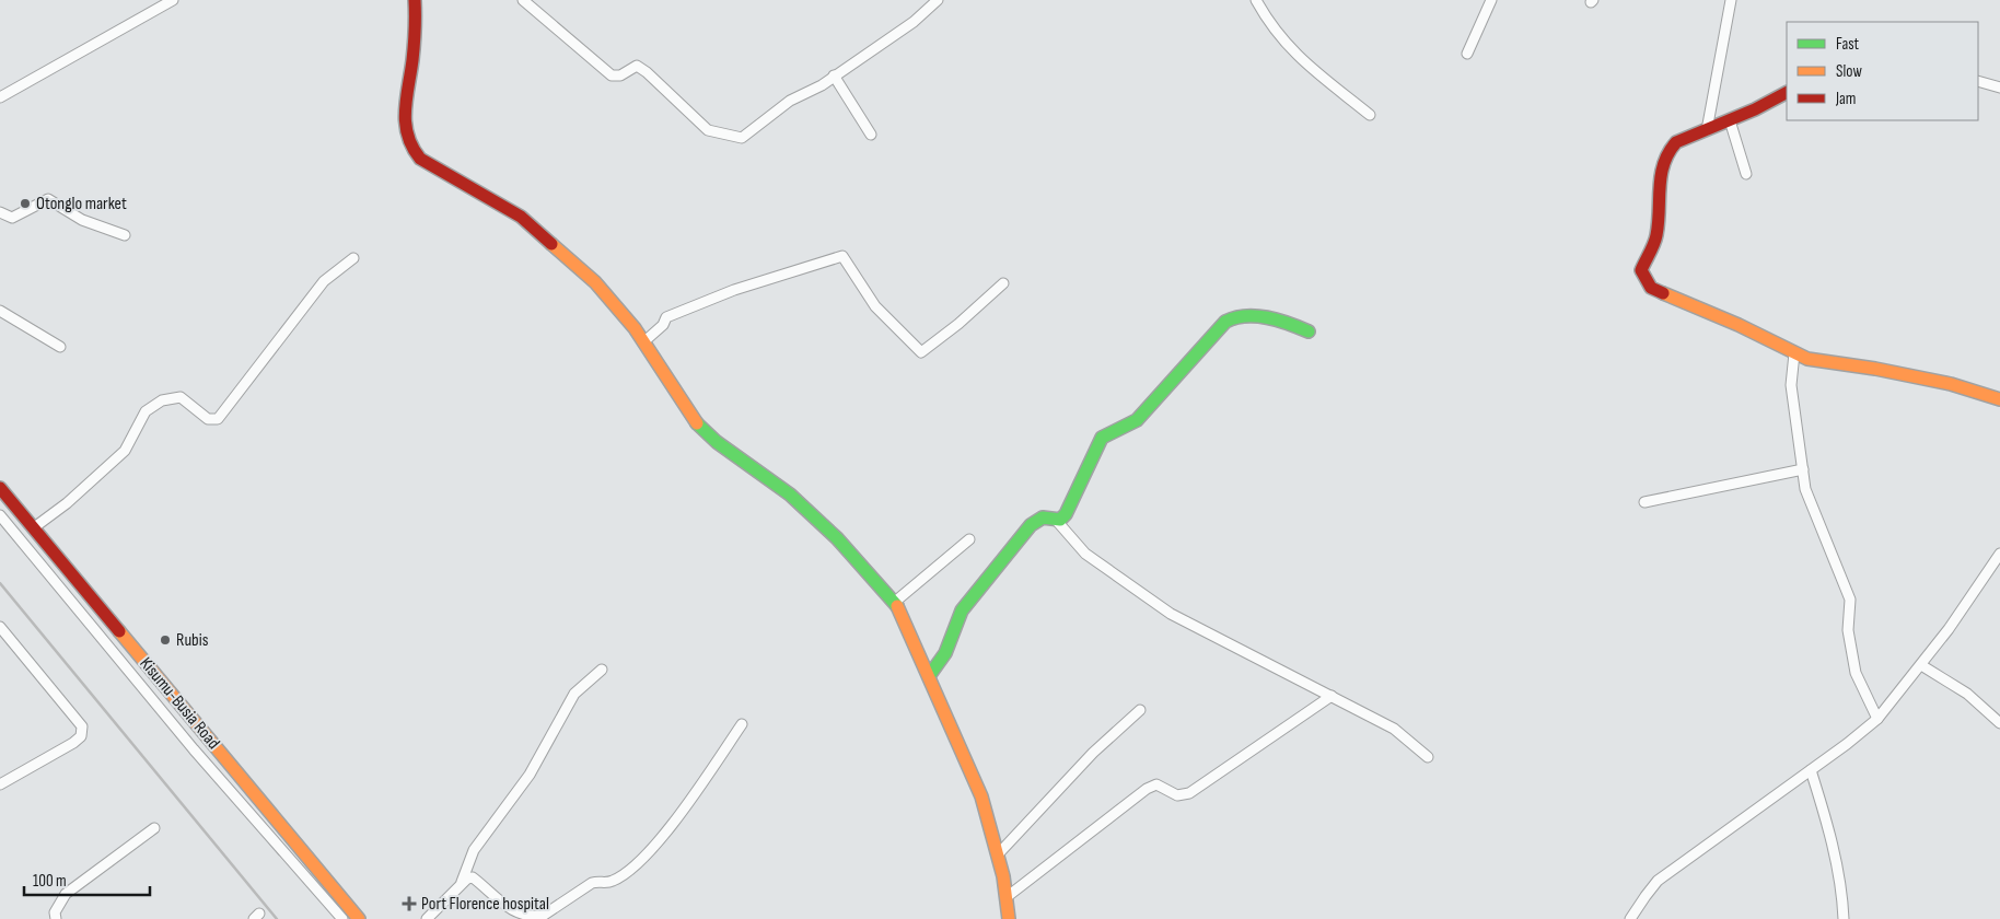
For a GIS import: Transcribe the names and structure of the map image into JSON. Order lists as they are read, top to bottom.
{
  "streets": {
    "main road": ["Kisumu-Busia Road"]
  },
  "places": {
    "other": ["Otonglo market", "Rubis"],
    "health": ["Port Florence hospital"]
  },
  "legend": ["Fast", "Slow", "Jam"],
  "scale_bar": "100 m"
}
